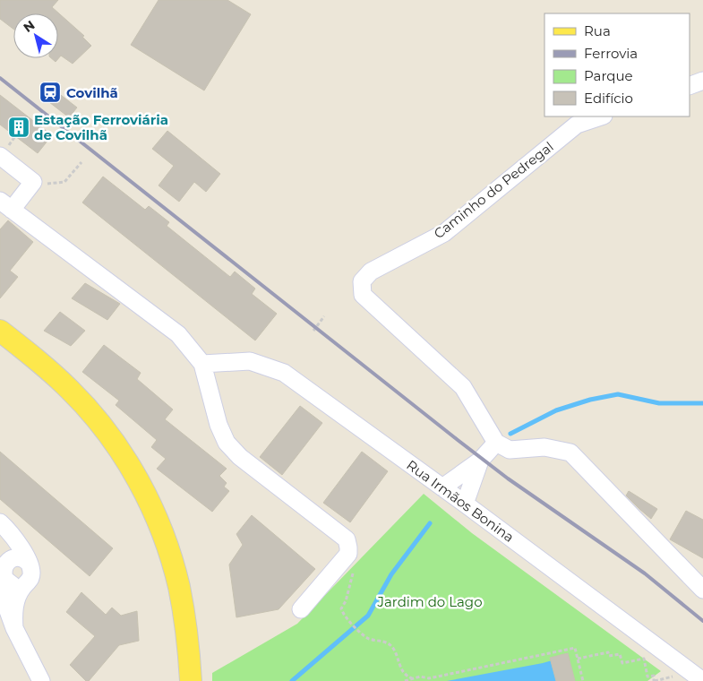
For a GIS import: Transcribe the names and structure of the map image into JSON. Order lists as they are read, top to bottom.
{
  "streets": {
    "street": ["Caminho do Pedregal", "Rua Irmãos Bonina"]
  },
  "parks": ["Jardim do Lago"],
  "places": {
    "station": ["Covilhã"],
    "building": ["Estação Ferroviária de Covilhã"]
  },
  "legend": [
    "Rua",
    "Ferrovia",
    "Parque",
    "Edifício"
  ],
  "north": "top left"
}
